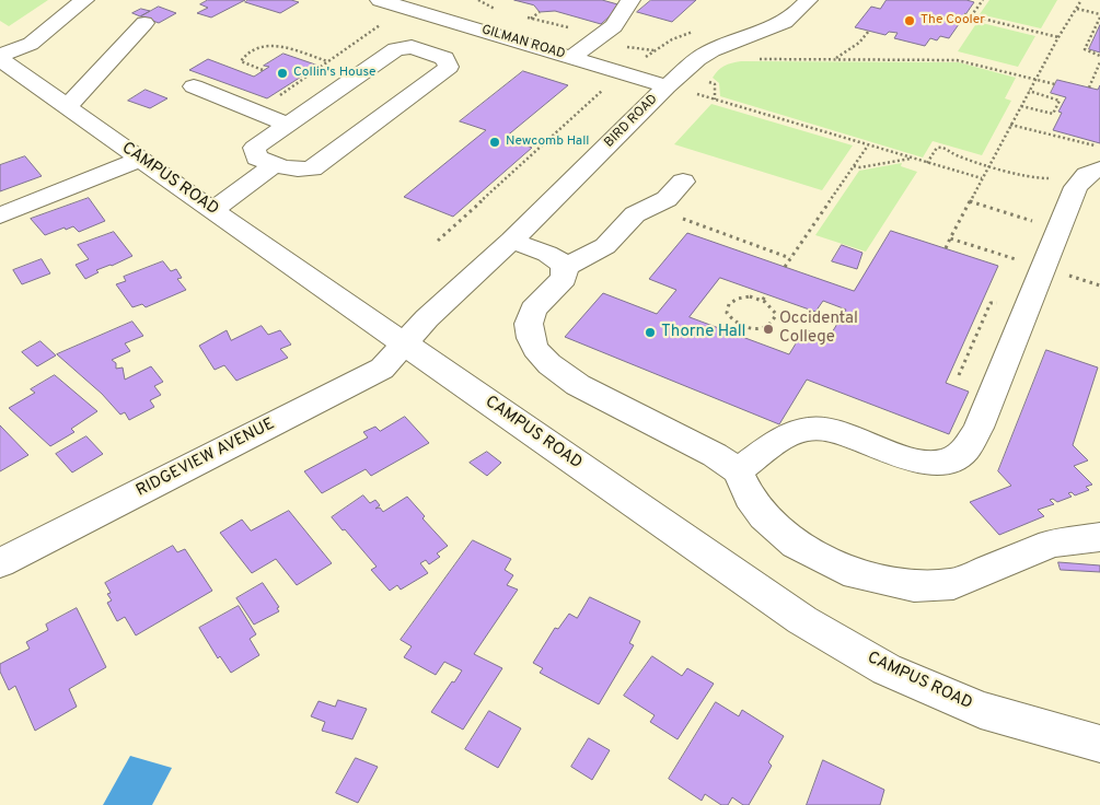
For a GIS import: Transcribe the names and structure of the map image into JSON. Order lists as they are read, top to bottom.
{
  "streets": {
    "street": [
      "GILMAN ROAD",
      "BIRD ROAD",
      "CAMPUS ROAD",
      "RIDGEVIEW AVENUE"
    ]
  },
  "crossings": [
    ["GILMAN ROAD", "BIRD ROAD"],
    ["BIRD ROAD", "CAMPUS ROAD"],
    ["BIRD ROAD", "RIDGEVIEW AVENUE"],
    ["CAMPUS ROAD", "RIDGEVIEW AVENUE"]
  ],
  "places": [
    "The Cooler",
    "Collin's House",
    "Newcomb Hall",
    "Occidental College",
    "Thorne Hall"
  ]
}
